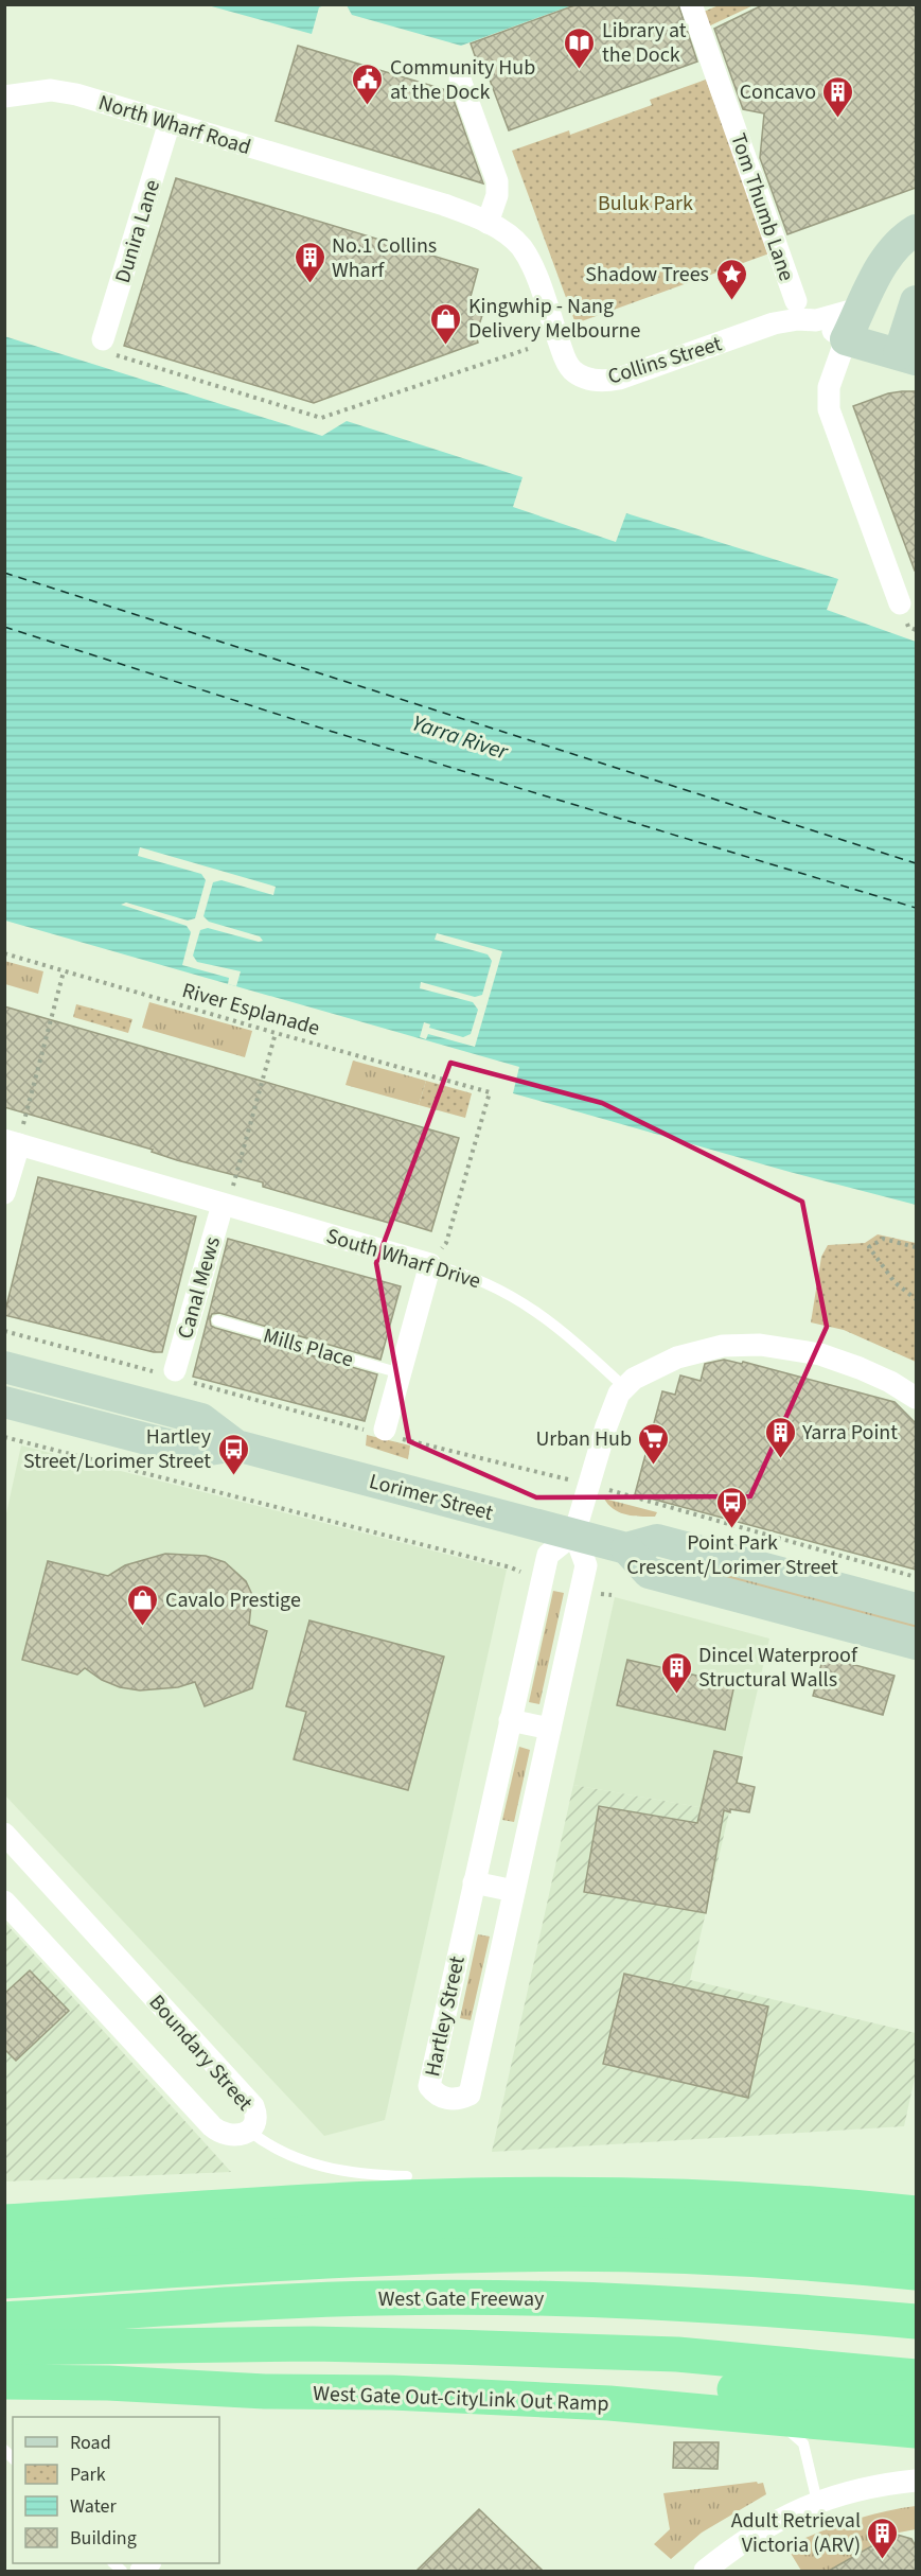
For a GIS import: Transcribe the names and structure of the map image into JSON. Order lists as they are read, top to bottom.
{
  "streets": {
    "highway": ["West Gate Freeway", "West Gate Out-CityLink Out Ramp"],
    "main road": ["Collins Street", "Lorimer Street"],
    "street": [
      "North Wharf Road",
      "Tom Thumb Lane",
      "Dunira Lane",
      "South Wharf Drive",
      "Canal Mews",
      "Hartley Street",
      "Boundary Street"
    ],
    "lane": ["Mills Place"],
    "path": ["River Esplanade"]
  },
  "crossings": [
    ["North Wharf Road", "Dunira Lane"],
    ["North Wharf Road", "Collins Street"],
    ["River Esplanade", "South Wharf Drive"],
    ["South Wharf Drive", "Canal Mews"],
    ["Lorimer Street", "Hartley Street"]
  ],
  "water": ["Yarra River"],
  "parks": ["Buluk Park"],
  "places": {
    "library": ["Library at the Dock"],
    "public building": ["Community Hub at the Dock"],
    "building": [
      "Concavo",
      "No.1 Collins Wharf",
      "Yarra Point",
      "Dincel Waterproof Structural Walls",
      "Adult Retrieval Victoria (ARV)"
    ],
    "place": ["Shadow Trees"],
    "shop": ["Kingwhip - Nang Delivery Melbourne", "Cavalo Prestige"],
    "supermarket": ["Urban Hub"],
    "bus stop": ["Hartley Street/Lorimer Street", "Point Park Crescent/Lorimer Street"]
  },
  "legend": [
    "Road",
    "Park",
    "Water",
    "Building"
  ]
}
